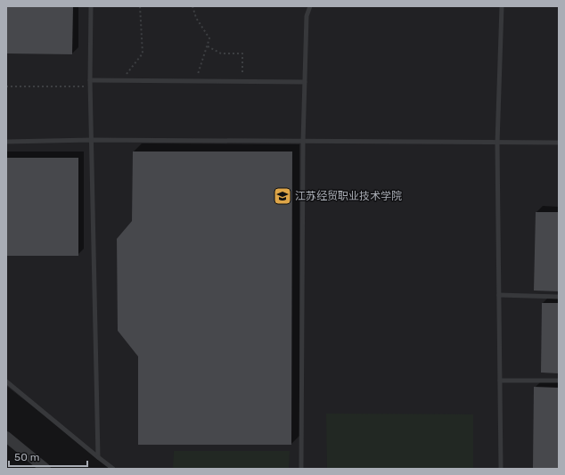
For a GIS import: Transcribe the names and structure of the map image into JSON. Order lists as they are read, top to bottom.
{
  "places": {
    "school or university": ["江苏经贸职业技术学院"]
  },
  "scale_bar": "50 m"
}
